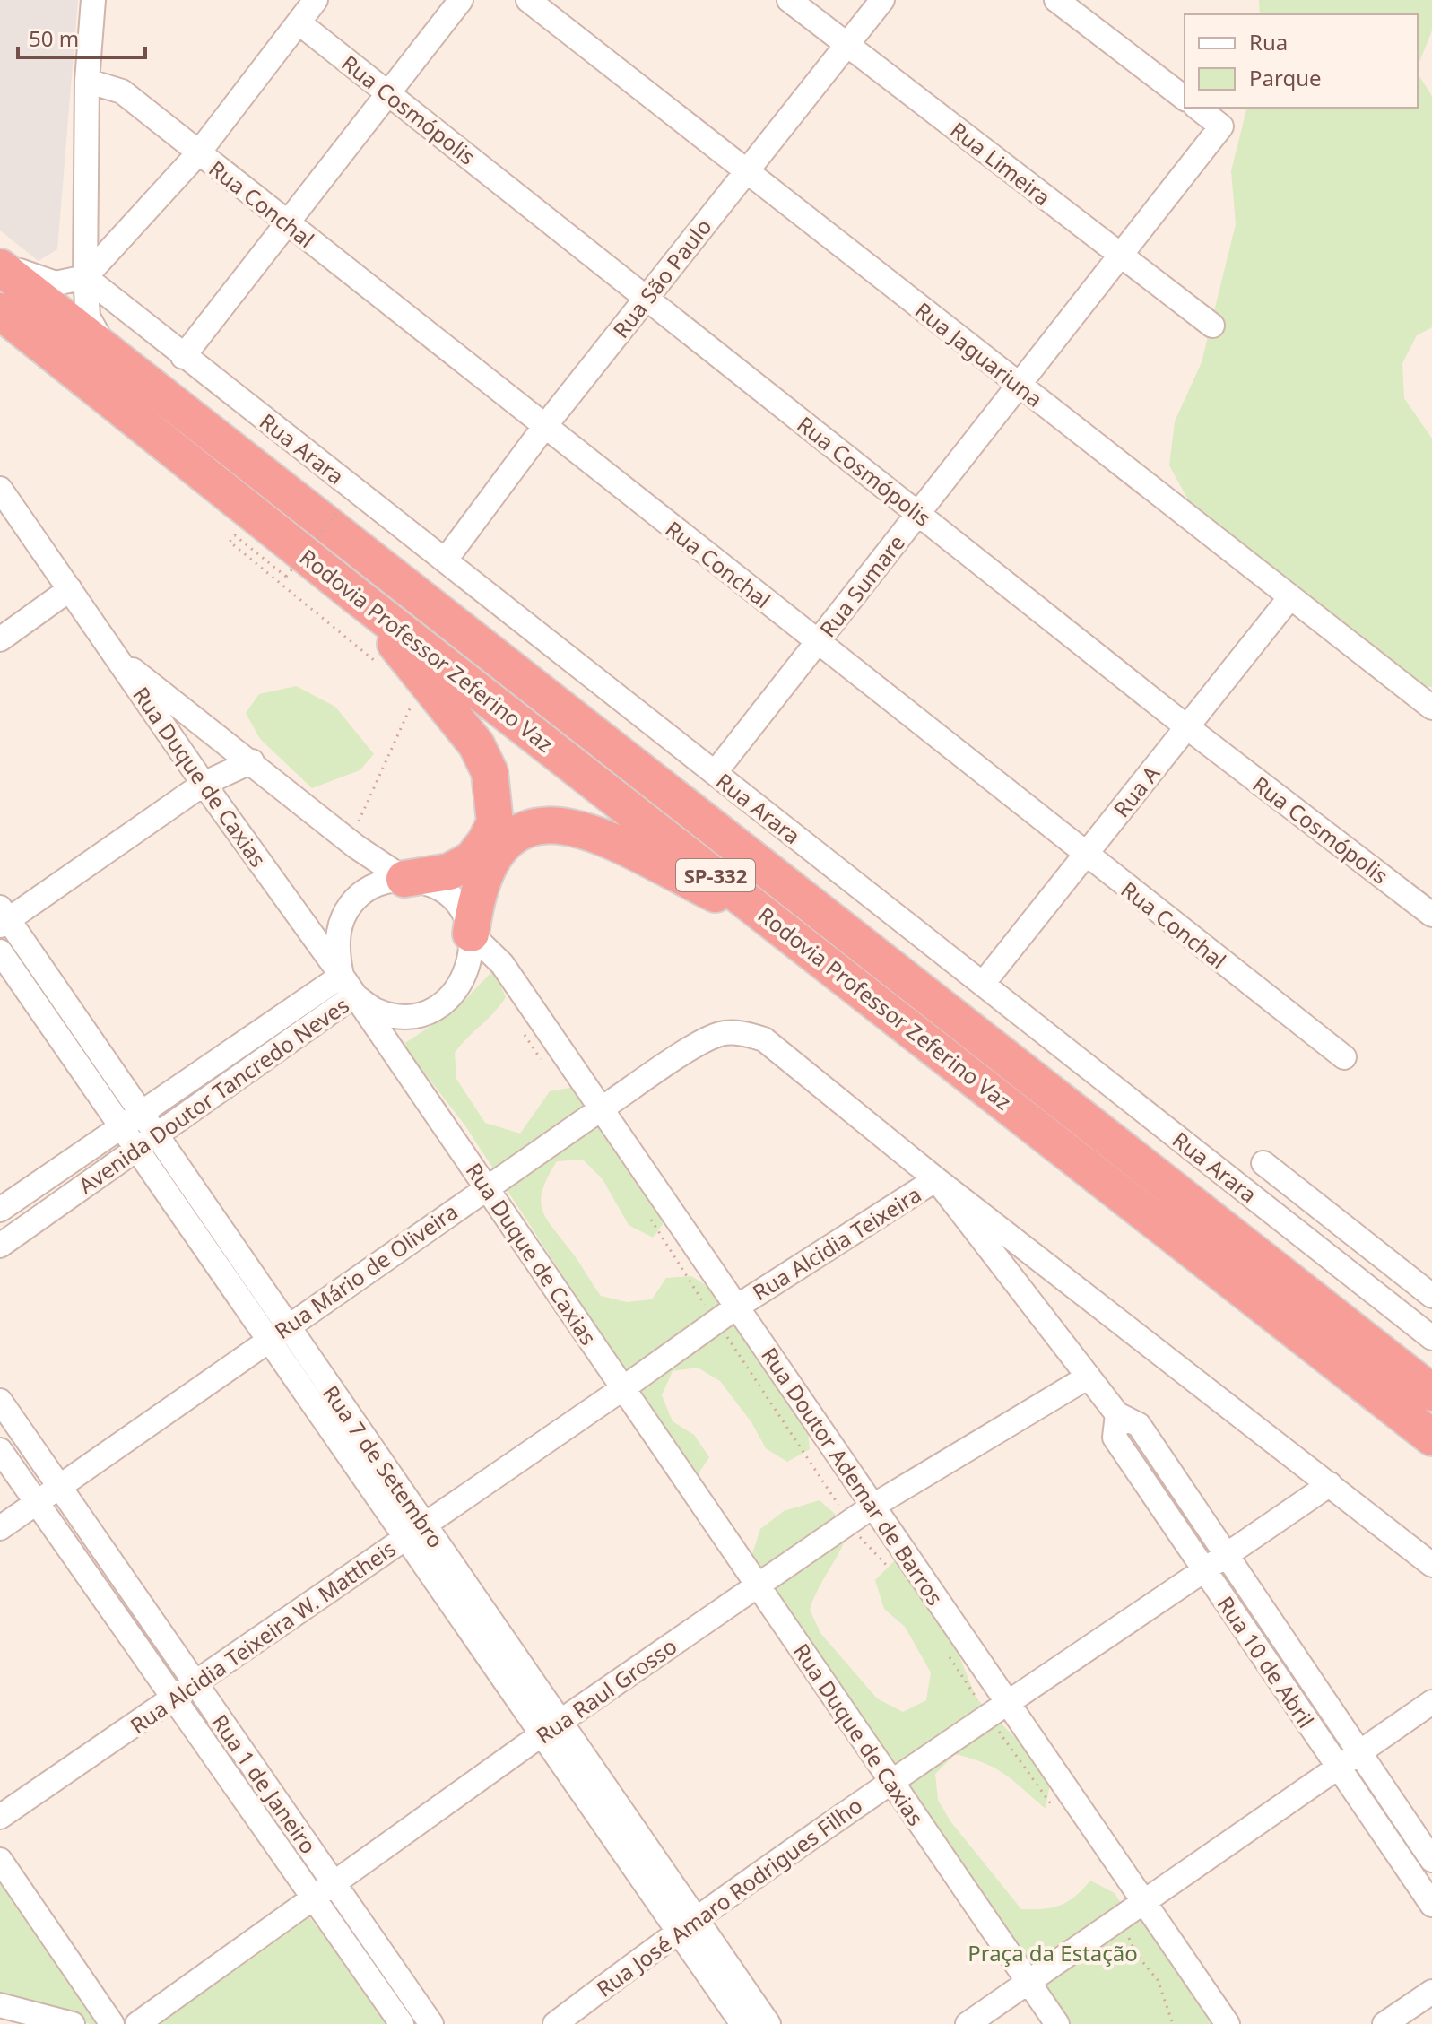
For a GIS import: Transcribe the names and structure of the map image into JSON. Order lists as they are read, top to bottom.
{
  "streets": {
    "highway": ["Rodovia Professor Zeferino Vaz", "SP-332"],
    "street": [
      "Rua Cosmópolis",
      "Rua Limeira",
      "Rua Conchal",
      "Rua São Paulo",
      "Rua Jaguariuna",
      "Rua Arara",
      "Rua Sumare",
      "Rua Duque de Caxias",
      "Rua A",
      "Avenida Doutor Tancredo Neves",
      "Rua Alcidia Teixeira",
      "Rua Mário de Oliveira",
      "Rua 7 de Setembro",
      "Rua Doutor Ademar de Barros",
      "Rua Alcidia Teixeira W. Mattheis",
      "Rua 10 de Abril",
      "Rua Raul Grosso",
      "Rua 1 de Janeiro",
      "Rua José Amaro Rodrigues Filho"
    ]
  },
  "crossings": [
    ["Rua Cosmópolis", "Rua São Paulo"],
    ["Rua Cosmópolis", "Rua Sumare"],
    ["Rua Cosmópolis", "Rua A"],
    ["Rua Limeira", "Rua São Paulo"],
    ["Rua Limeira", "Rua Sumare"],
    ["Rua Conchal", "Rua São Paulo"],
    ["Rua Conchal", "Rua Sumare"],
    ["Rua Conchal", "Rua A"],
    ["Rua São Paulo", "Rua Jaguariuna"],
    ["Rua São Paulo", "Rua Arara"],
    ["Rua Jaguariuna", "Rua Sumare"],
    ["Rua Jaguariuna", "Rua A"],
    ["Rua Arara", "Rua Sumare"],
    ["Rua Arara", "Rua A"],
    ["Rua Duque de Caxias", "Avenida Doutor Tancredo Neves"],
    ["Rua Duque de Caxias", "Rua Mário de Oliveira"],
    ["Rua Duque de Caxias", "Rua Doutor Ademar de Barros"],
    ["Rua Duque de Caxias", "Rua Alcidia Teixeira W. Mattheis"],
    ["Rua Duque de Caxias", "Rua Raul Grosso"],
    ["Rua Duque de Caxias", "Rua José Amaro Rodrigues Filho"],
    ["Avenida Doutor Tancredo Neves", "Rua 7 de Setembro"],
    ["Avenida Doutor Tancredo Neves", "Rua Doutor Ademar de Barros"],
    ["Rua Alcidia Teixeira", "Rua Mário de Oliveira"],
    ["Rua Alcidia Teixeira", "Rua Doutor Ademar de Barros"],
    ["Rua Alcidia Teixeira", "Rua Alcidia Teixeira W. Mattheis"],
    ["Rua Alcidia Teixeira", "Rua 10 de Abril"],
    ["Rua Mário de Oliveira", "Rua 7 de Setembro"],
    ["Rua Mário de Oliveira", "Rua Doutor Ademar de Barros"],
    ["Rua Mário de Oliveira", "Rua 10 de Abril"],
    ["Rua Mário de Oliveira", "Rua 1 de Janeiro"],
    ["Rua 7 de Setembro", "Rua Alcidia Teixeira W. Mattheis"],
    ["Rua 7 de Setembro", "Rua Raul Grosso"],
    ["Rua 7 de Setembro", "Rua José Amaro Rodrigues Filho"],
    ["Rua Doutor Ademar de Barros", "Rua Alcidia Teixeira W. Mattheis"],
    ["Rua Doutor Ademar de Barros", "Rua Raul Grosso"],
    ["Rua Doutor Ademar de Barros", "Rua José Amaro Rodrigues Filho"],
    ["Rua Alcidia Teixeira W. Mattheis", "Rua 1 de Janeiro"],
    ["Rua 10 de Abril", "Rua Raul Grosso"],
    ["Rua 10 de Abril", "Rua José Amaro Rodrigues Filho"],
    ["Rua Raul Grosso", "Rua 1 de Janeiro"]
  ],
  "parks": ["Praça da Estação"],
  "legend": ["Rua", "Parque"],
  "scale_bar": "50 m"
}
